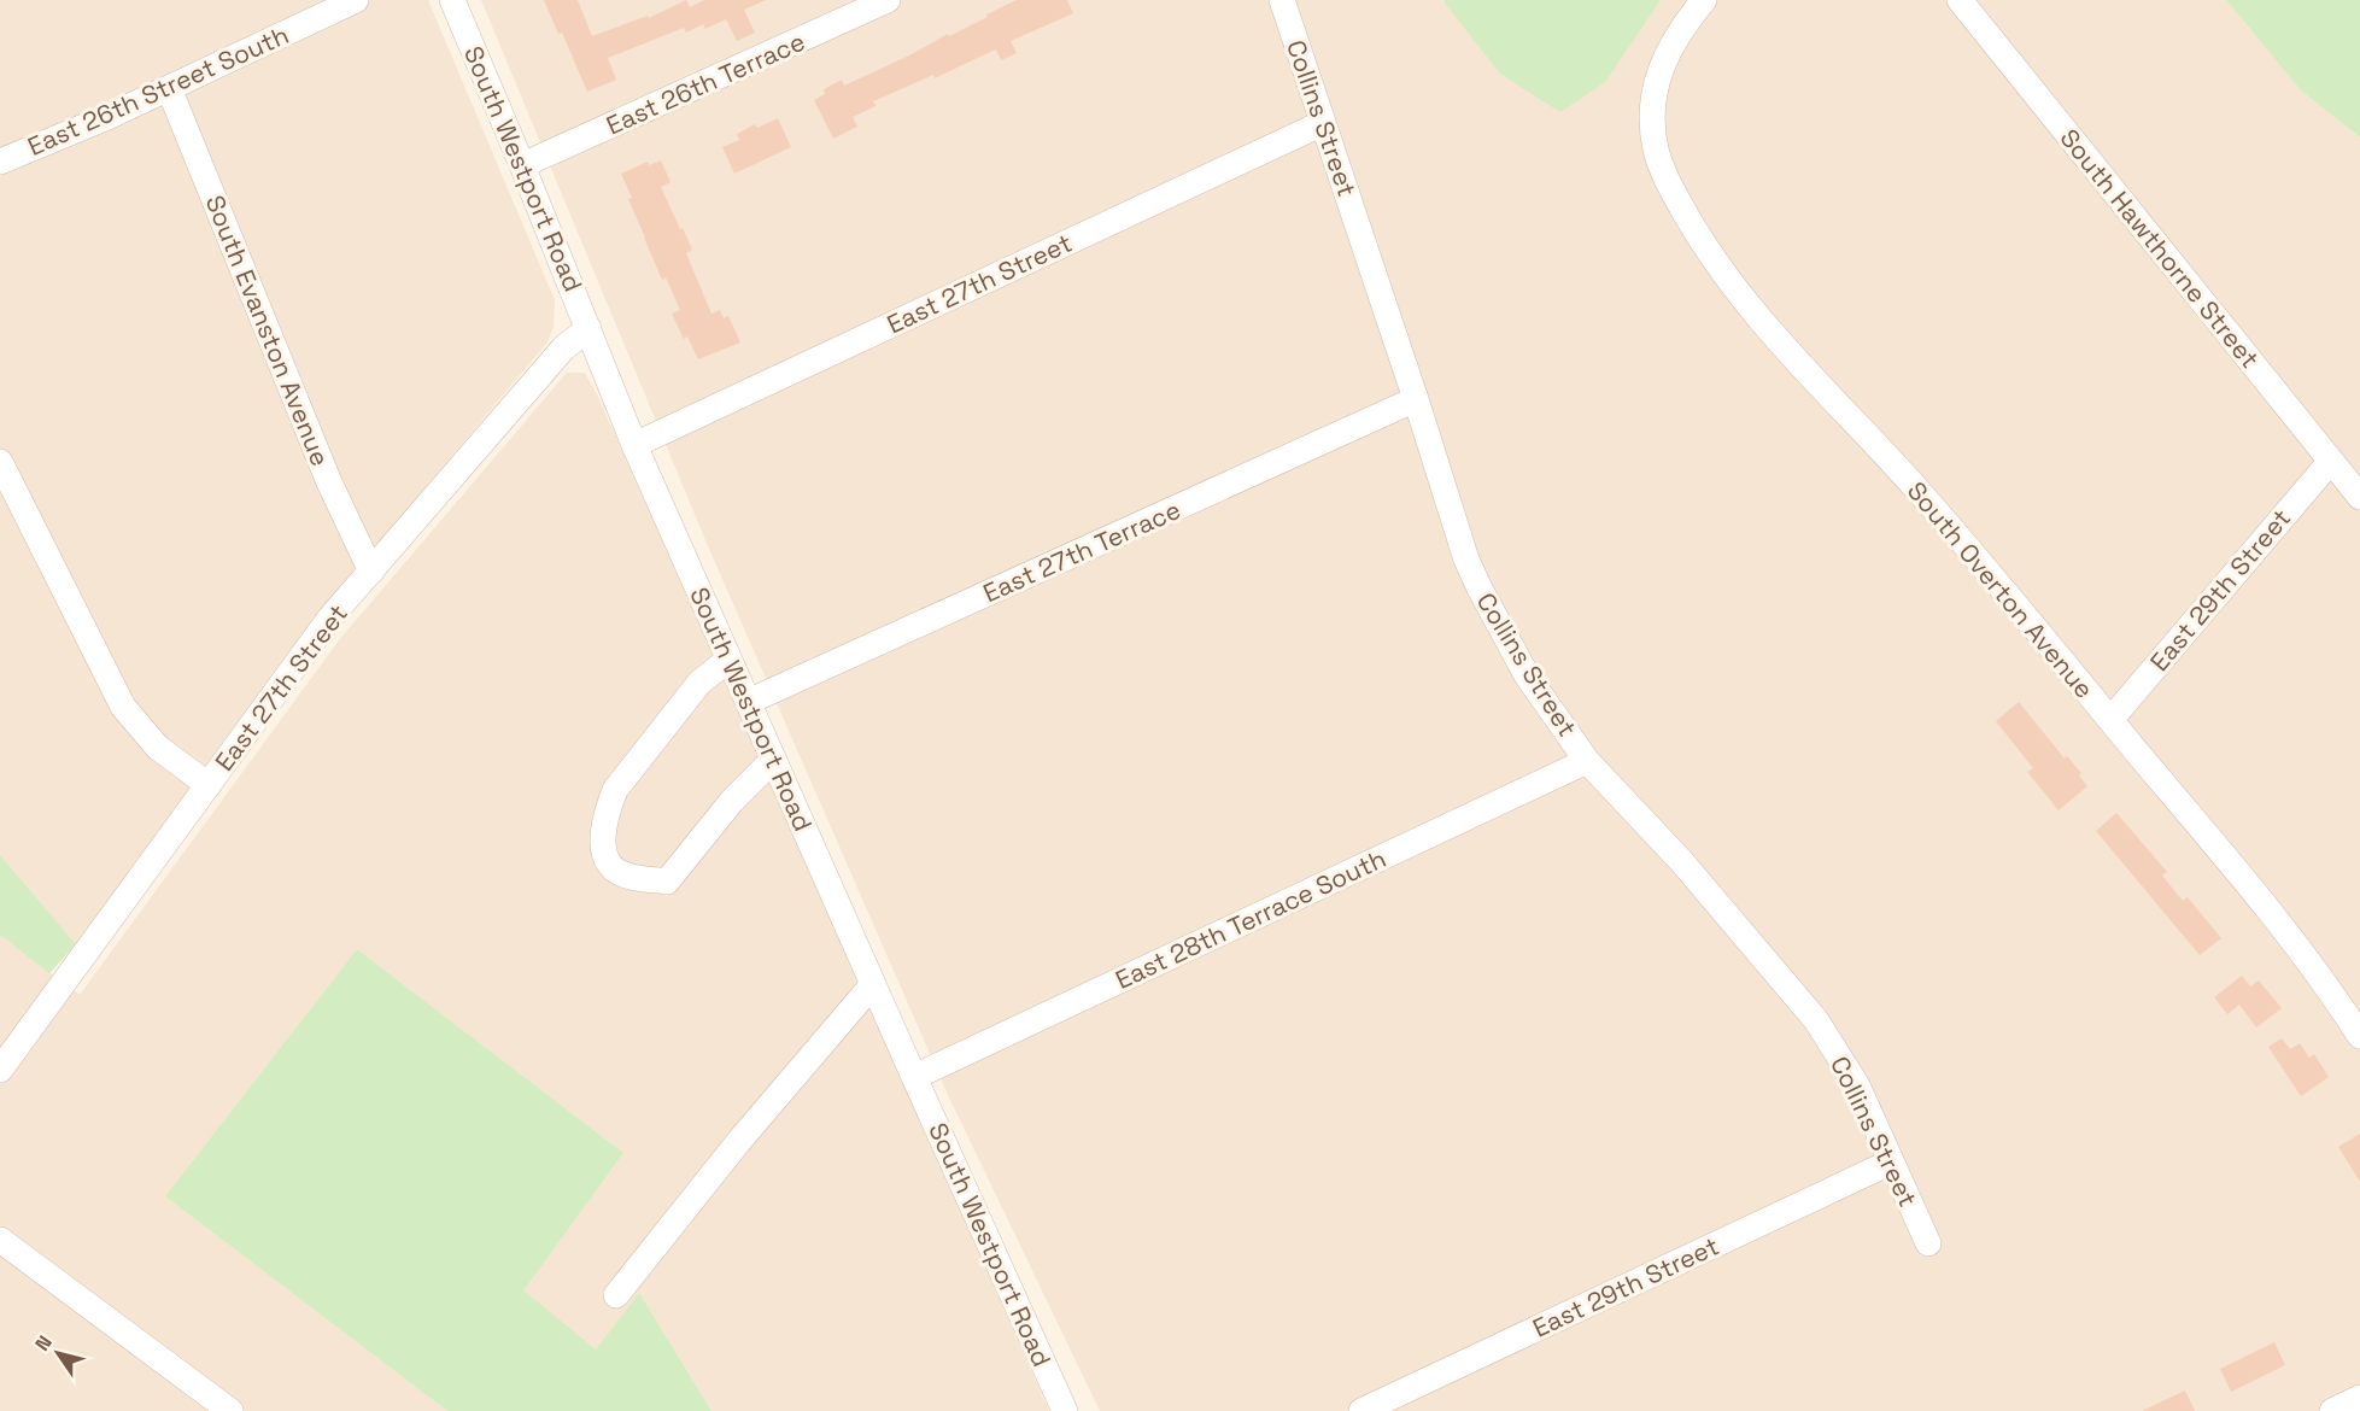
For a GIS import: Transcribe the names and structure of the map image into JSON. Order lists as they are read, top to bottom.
{
  "streets": {
    "street": [
      "East 26th Terrace",
      "East 26th Street South",
      "Collins Street",
      "South Westport Road",
      "South Hawthorne Street",
      "East 27th Street",
      "South Evanston Avenue",
      "East 27th Terrace",
      "South Overton Avenue",
      "East 29th Street",
      "East 28th Terrace South"
    ]
  },
  "crossings": [
    ["East 26th Terrace", "South Westport Road"],
    ["East 26th Street South", "South Evanston Avenue"],
    ["Collins Street", "East 27th Street"],
    ["Collins Street", "East 27th Terrace"],
    ["Collins Street", "East 29th Street"],
    ["Collins Street", "East 28th Terrace South"],
    ["South Westport Road", "East 27th Street"],
    ["South Westport Road", "East 27th Terrace"],
    ["South Westport Road", "East 28th Terrace South"],
    ["South Hawthorne Street", "East 29th Street"],
    ["East 27th Street", "South Evanston Avenue"],
    ["South Overton Avenue", "East 29th Street"]
  ],
  "north": "top left"
}
